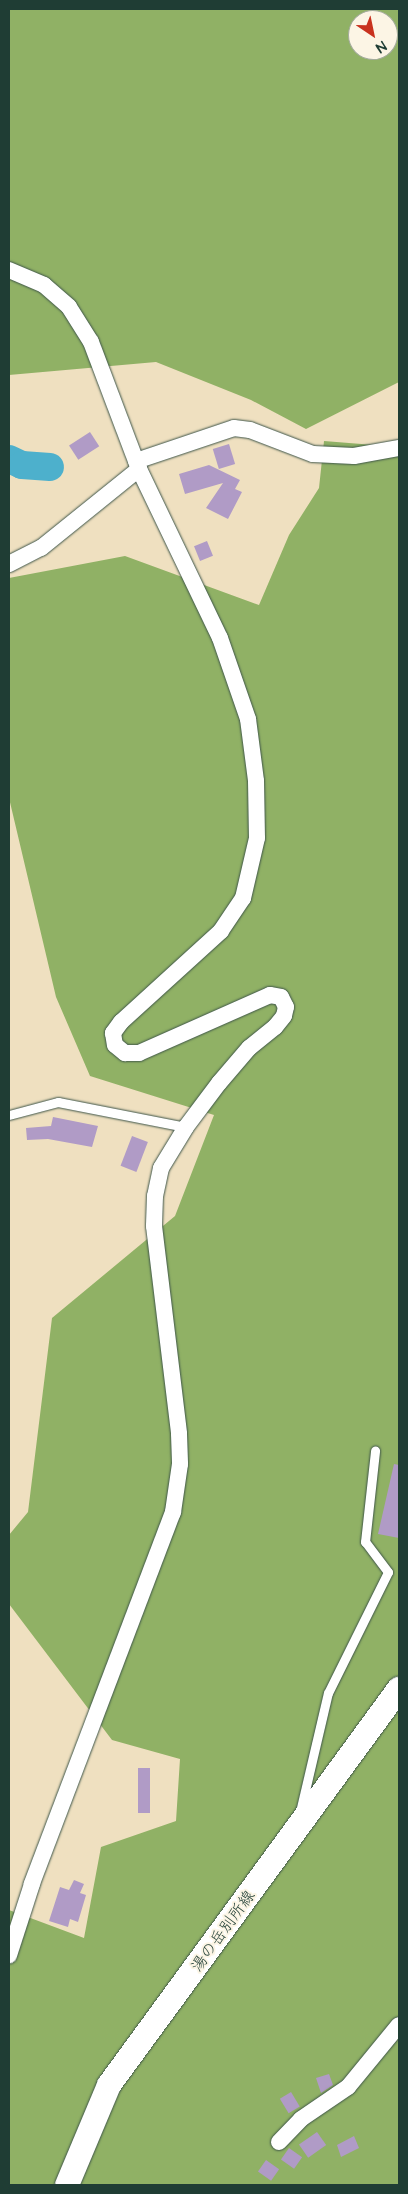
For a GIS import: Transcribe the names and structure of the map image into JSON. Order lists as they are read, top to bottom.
{
  "streets": {
    "main road": ["湯の岳別所線"]
  },
  "north": "bottom right"
}
